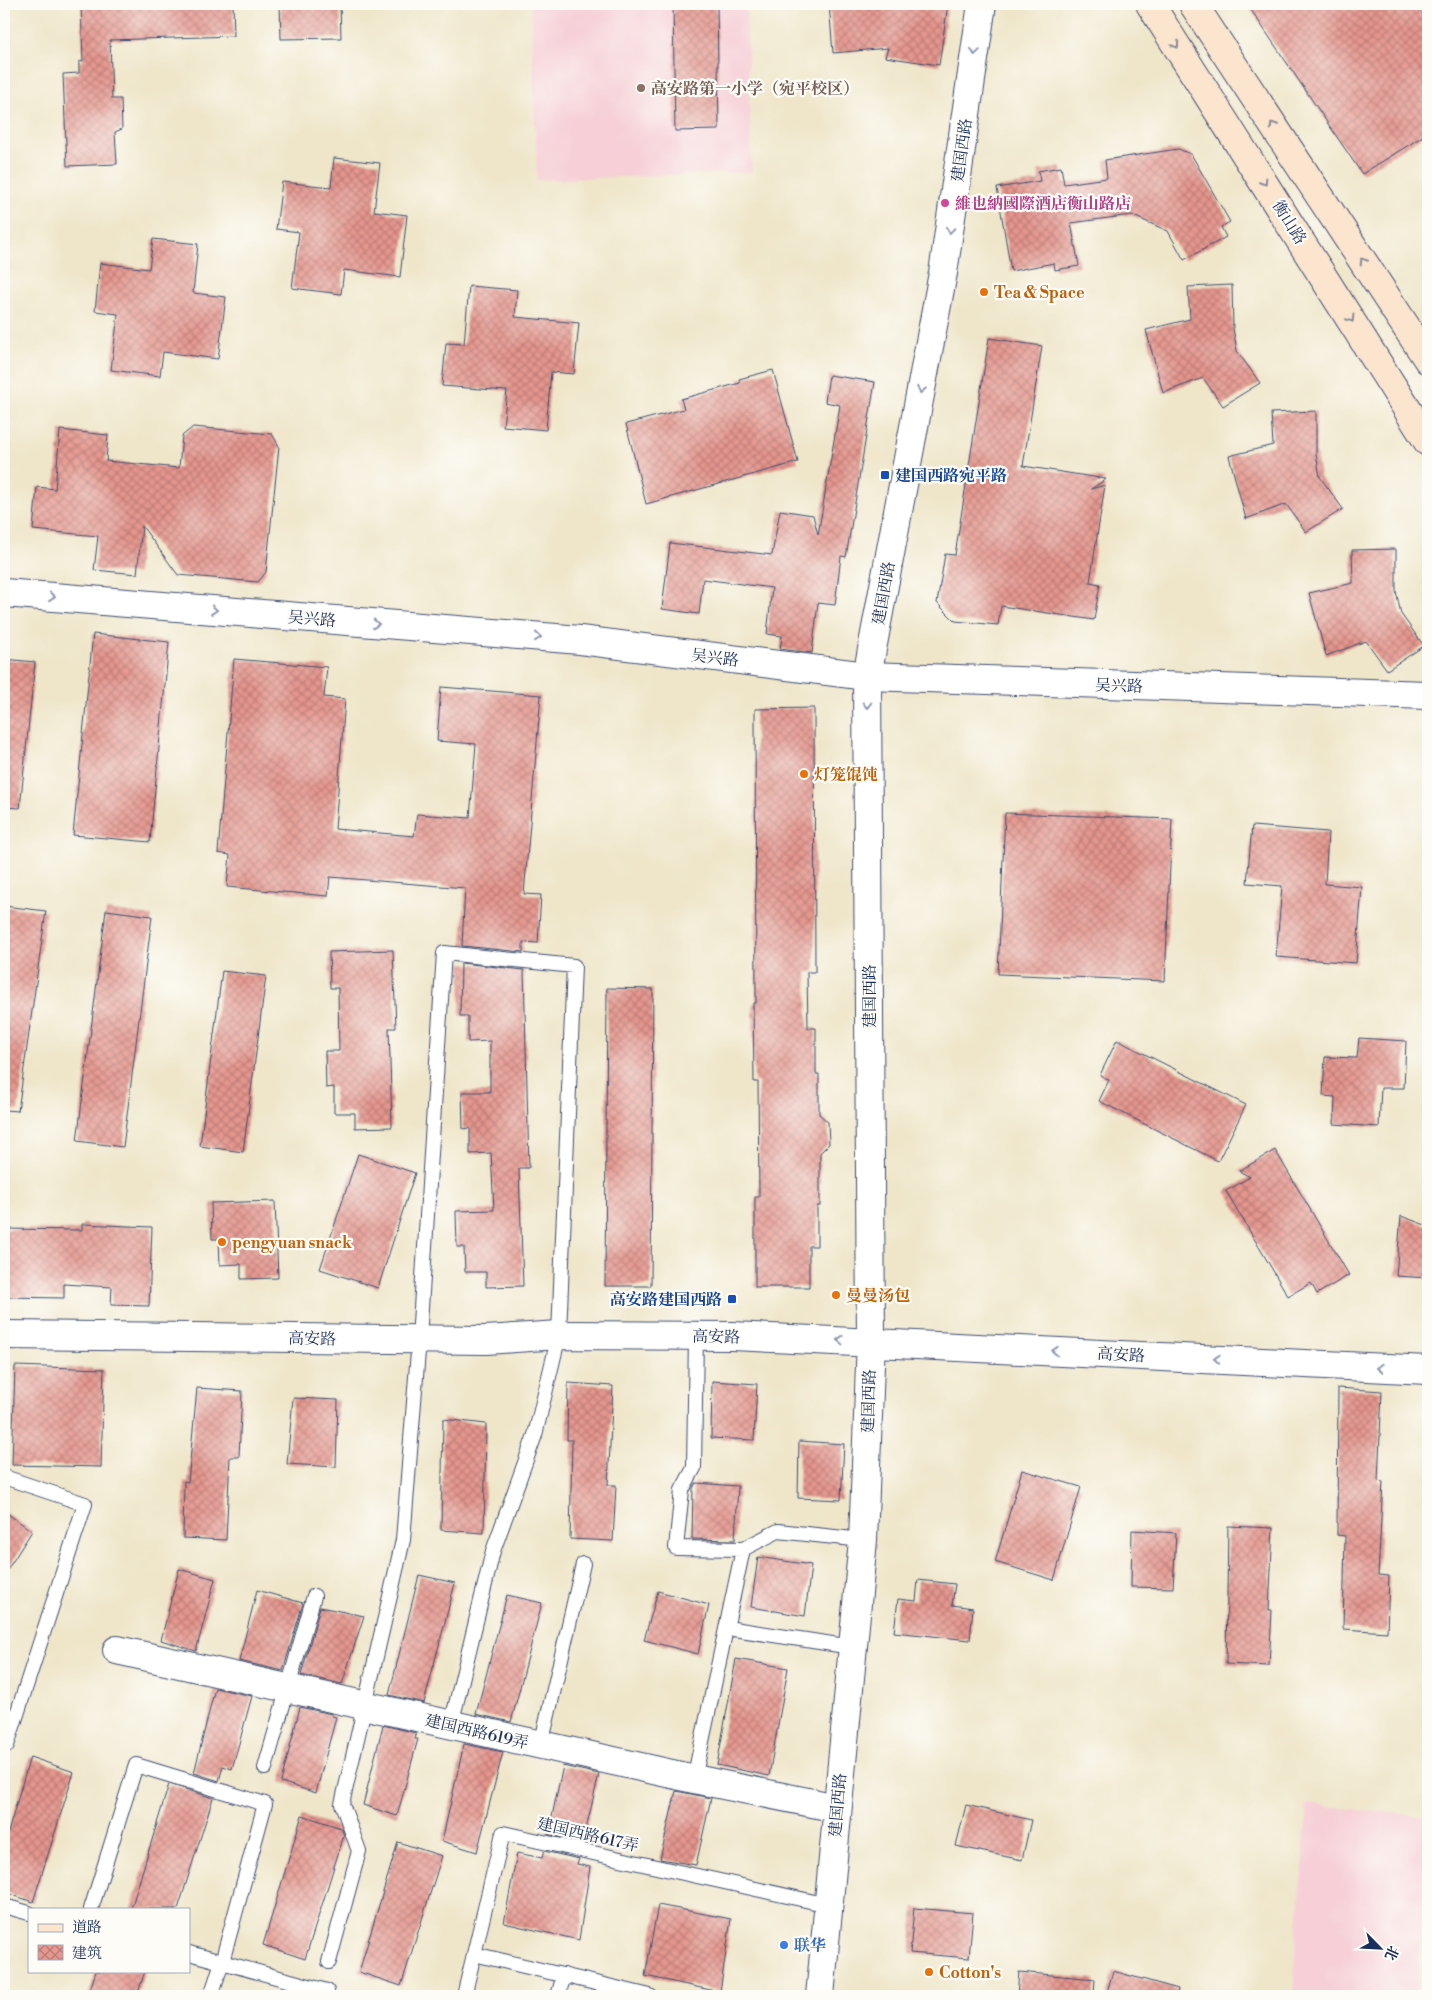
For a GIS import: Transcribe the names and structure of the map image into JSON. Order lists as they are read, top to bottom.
{
  "streets": {
    "main road": ["衡山路"],
    "street": [
      "建国西路",
      "吴兴路",
      "高安路",
      "建国西路619弄"
    ],
    "lane": ["建国西路617弄"]
  },
  "crossings": [
    ["建国西路", "吴兴路"],
    ["建国西路", "高安路"],
    ["建国西路", "建国西路619弄"],
    ["建国西路", "建国西路617弄"]
  ],
  "one_way": ["建国西路", "吴兴路", "高安路"],
  "places": {
    "other": [
      "高安路第一小学（宛平校区）",
      "維也納國際酒店衡山路店",
      "Tea & Space",
      "灯笼馄饨",
      "pengyuan snack",
      "曼曼汤包",
      "联华",
      "Cotton's"
    ],
    "transit": ["建国西路宛平路", "高安路建国西路"]
  },
  "legend": ["道路", "建筑"],
  "north": "bottom right"
}
